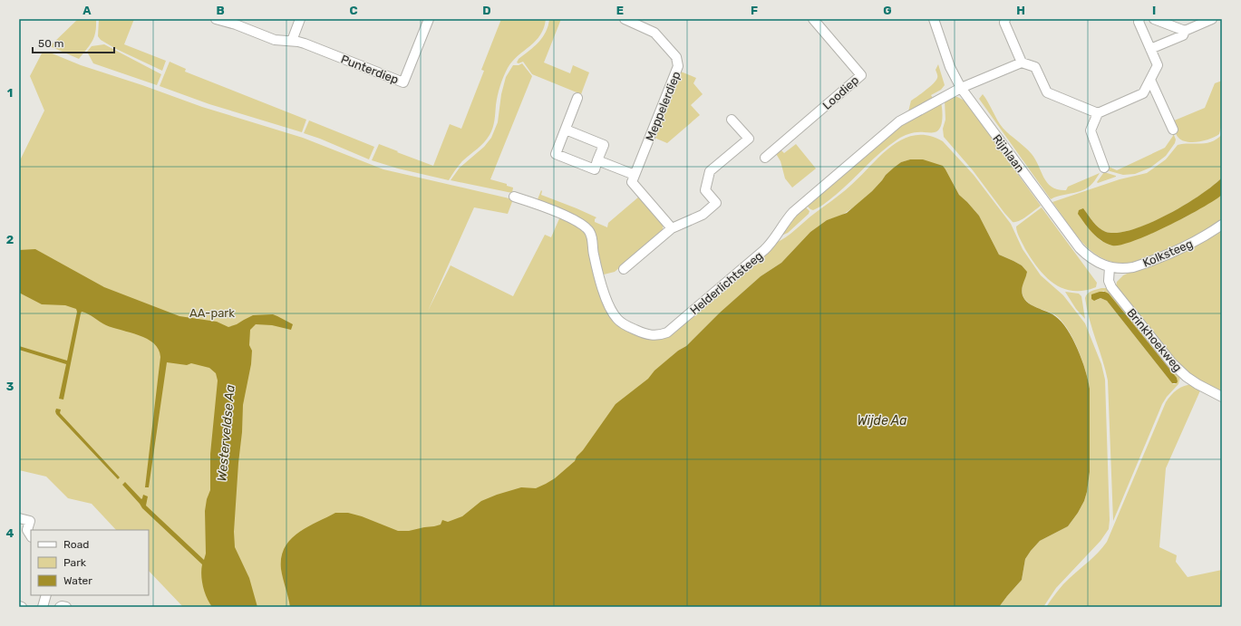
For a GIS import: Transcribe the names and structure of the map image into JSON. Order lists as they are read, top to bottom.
{
  "streets": {
    "street": [
      "Punterdiep",
      "Loodiep",
      "Meppelerdiep",
      "Rijnlaan",
      "Kolksteeg",
      "Helderlichtsteeg",
      "Brinkhoekweg"
    ]
  },
  "crossings": [
    ["Rijnlaan", "Kolksteeg"],
    ["Rijnlaan", "Helderlichtsteeg"],
    ["Rijnlaan", "Brinkhoekweg"],
    ["Kolksteeg", "Brinkhoekweg"]
  ],
  "water": ["Wijde Aa", "Westerveldse Aa"],
  "parks": ["AA-park"],
  "legend": ["Road", "Park", "Water"],
  "scale_bar": "50 m",
  "grid": {
    "columns": [
      "A",
      "B",
      "C",
      "D",
      "E",
      "F",
      "G",
      "H",
      "I"
    ],
    "rows": [
      "1",
      "2",
      "3",
      "4"
    ]
  }
}
